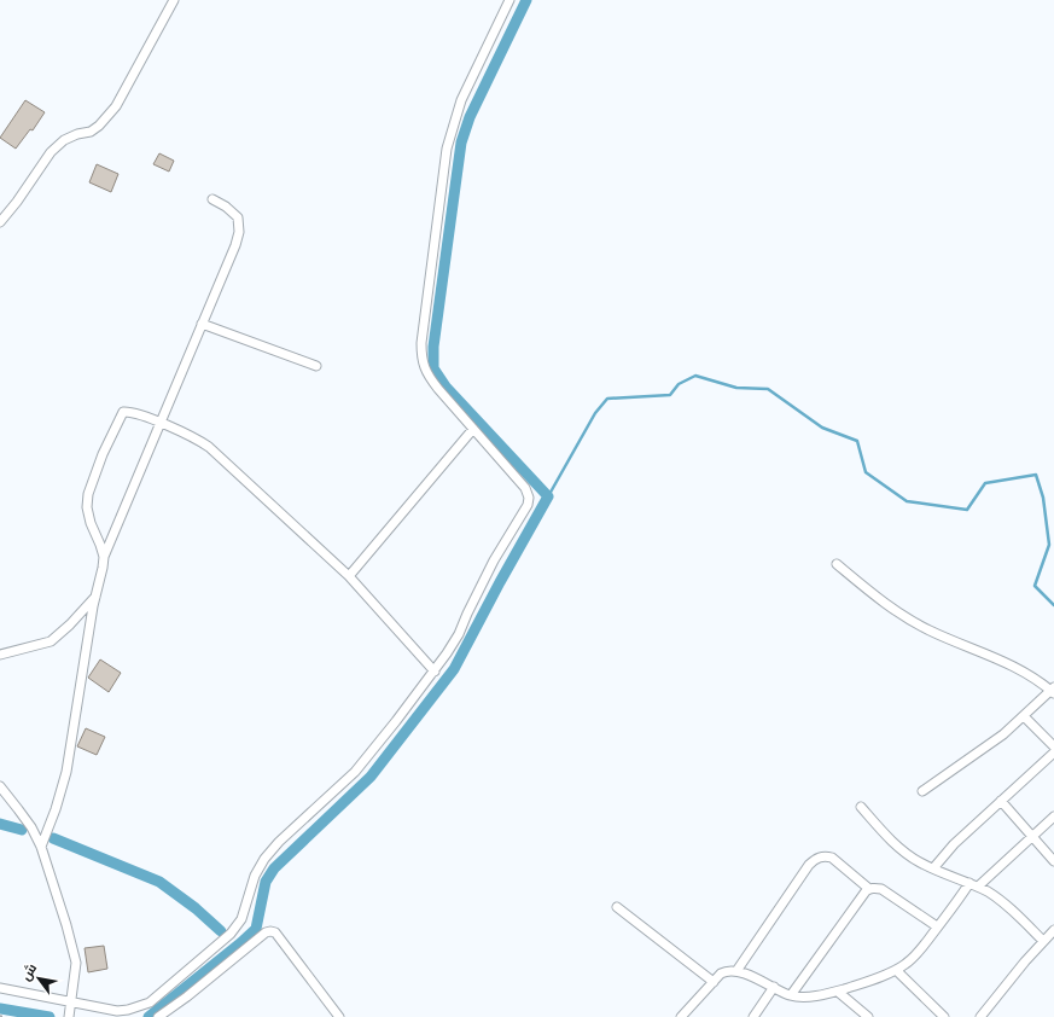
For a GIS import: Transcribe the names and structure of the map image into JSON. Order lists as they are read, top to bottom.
{
  "north": "top left"
}
